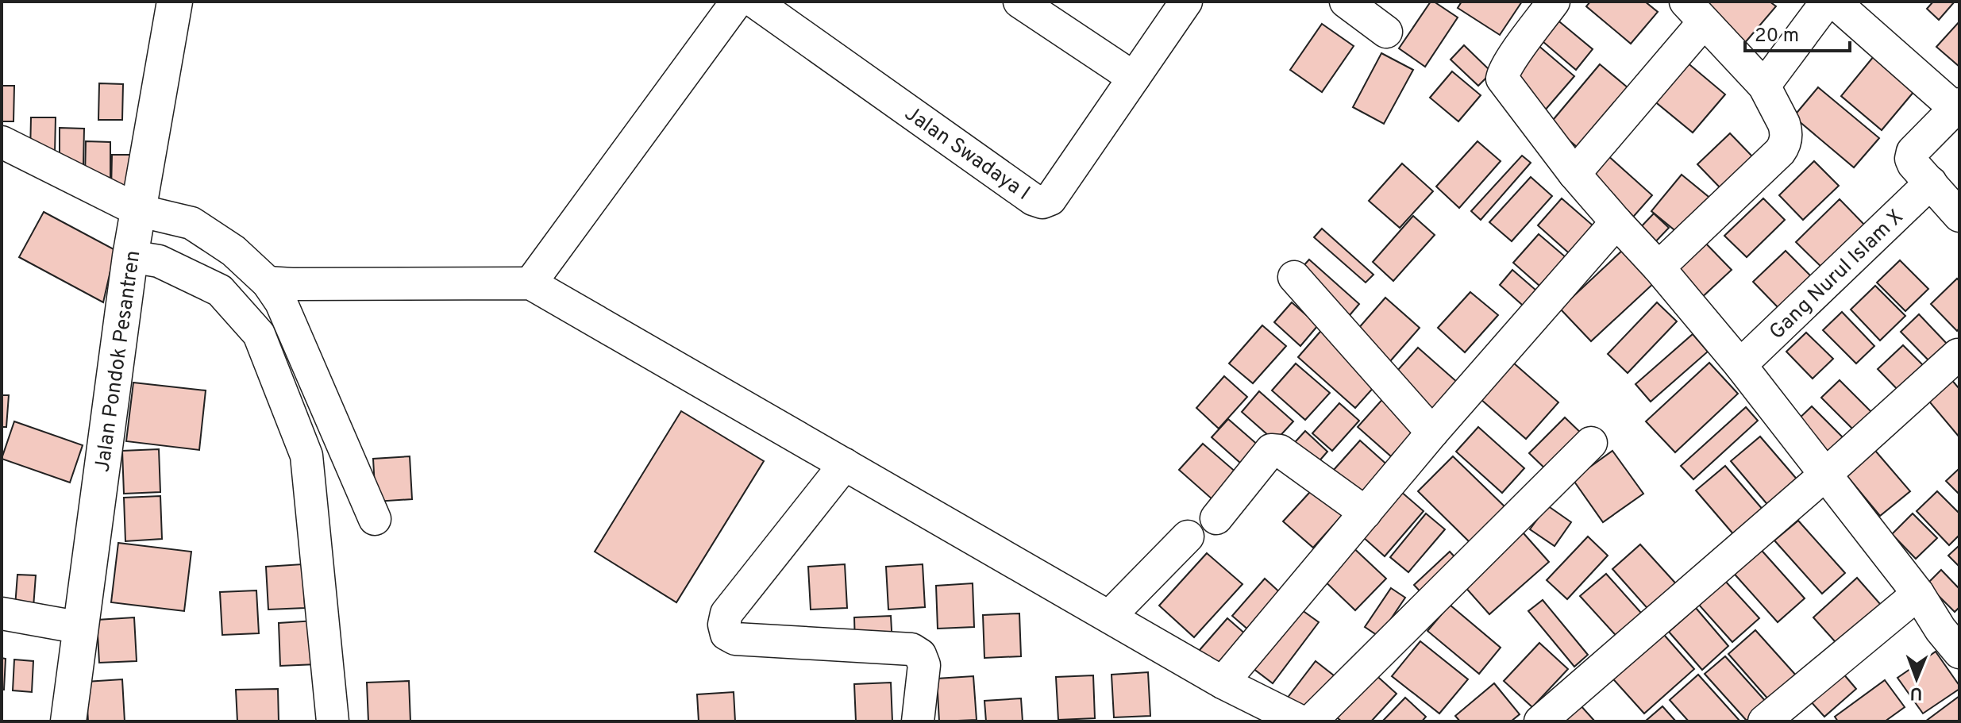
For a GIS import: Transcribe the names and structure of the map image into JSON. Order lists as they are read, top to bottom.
{
  "streets": {
    "street": ["Jalan Swadaya I", "Gang Nurul Islam X", "Jalan Pondok Pesantren"]
  },
  "scale_bar": "20 m",
  "north": "bottom"
}
